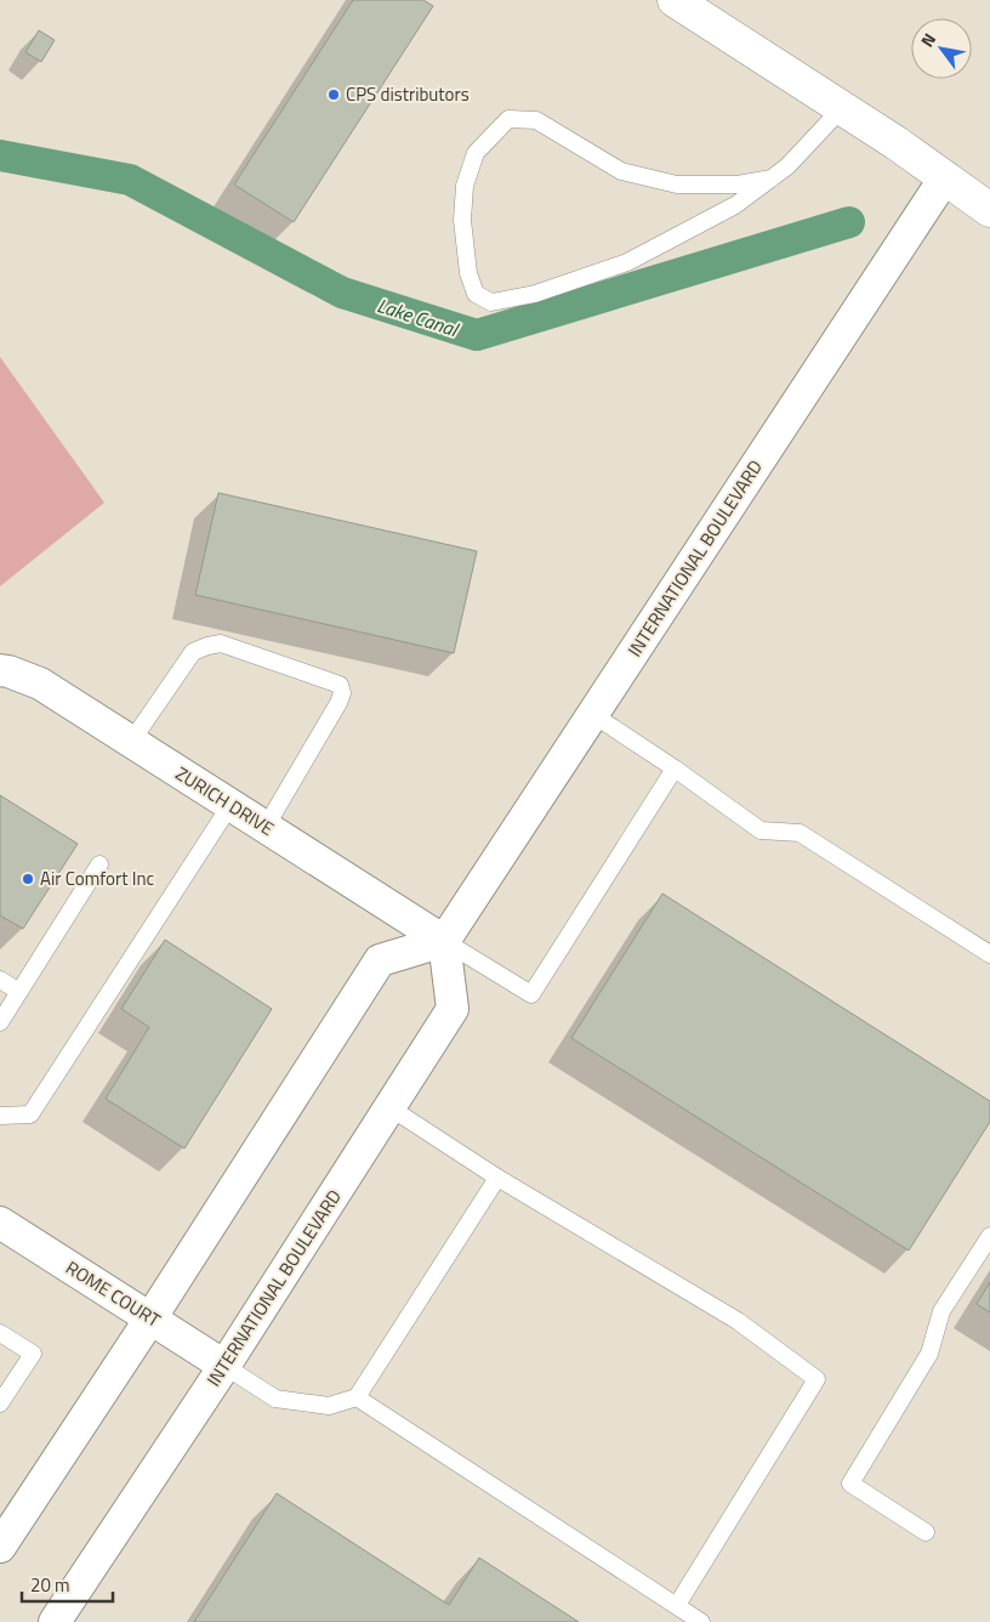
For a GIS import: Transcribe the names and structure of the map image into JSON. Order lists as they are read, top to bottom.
{
  "streets": {
    "street": ["INTERNATIONAL BOULEVARD", "ZURICH DRIVE", "ROME COURT"]
  },
  "crossings": [
    ["INTERNATIONAL BOULEVARD", "ZURICH DRIVE"],
    ["INTERNATIONAL BOULEVARD", "ROME COURT"]
  ],
  "water": ["Lake Canal"],
  "places": ["CPS distributors", "Air Comfort Inc"],
  "scale_bar": "20 m",
  "north": "top left"
}
